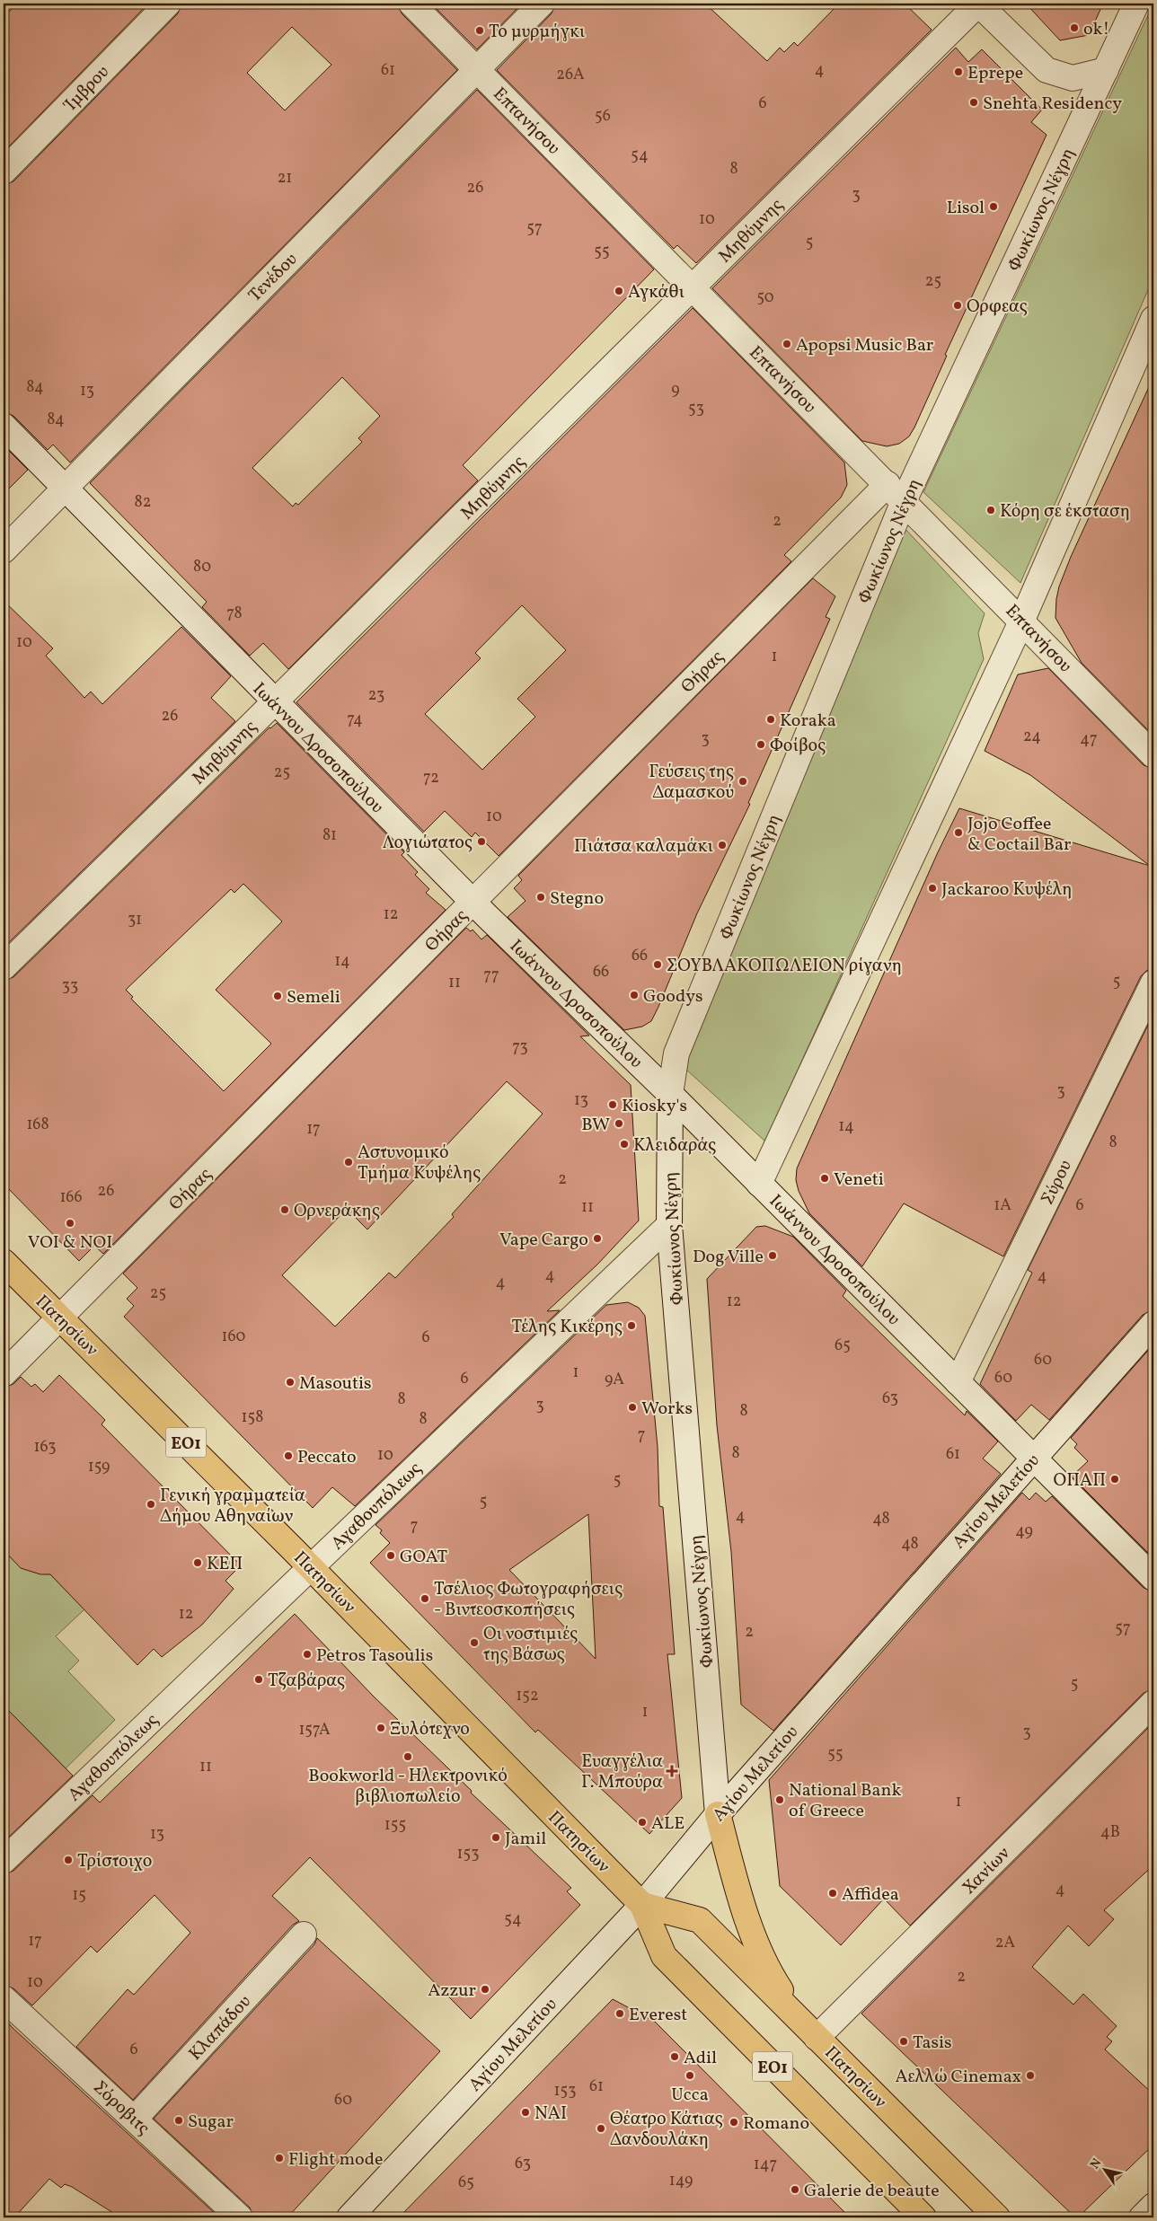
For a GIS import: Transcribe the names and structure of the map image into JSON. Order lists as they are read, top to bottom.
{
  "streets": {
    "main road": ["Πατησίων", "ΕΟ1"],
    "street": [
      "Ίμβρου",
      "Επτανήσου",
      "Φωκίωνος Νέγρη",
      "Μηθύμνης",
      "Τενέδου",
      "Θήρας",
      "Ιωάννου Δροσοπούλου",
      "Σύρου",
      "Αγίου Μελετίου",
      "Αγαθουπόλεως",
      "Χανίων",
      "Κλαπάδου",
      "Σόροβιτς"
    ]
  },
  "crossings": [
    ["Επτανήσου", "Φωκίωνος Νέγρη"],
    ["Επτανήσου", "Μηθύμνης"],
    ["Επτανήσου", "Τενέδου"],
    ["Επτανήσου", "Θήρας"],
    ["Φωκίωνος Νέγρη", "Θήρας"],
    ["Φωκίωνος Νέγρη", "Ιωάννου Δροσοπούλου"],
    ["Φωκίωνος Νέγρη", "Αγίου Μελετίου"],
    ["Φωκίωνος Νέγρη", "Αγαθουπόλεως"],
    ["Μηθύμνης", "Ιωάννου Δροσοπούλου"],
    ["Τενέδου", "Ιωάννου Δροσοπούλου"],
    ["Θήρας", "Ιωάννου Δροσοπούλου"],
    ["Θήρας", "Πατησίων"],
    ["Ιωάννου Δροσοπούλου", "Σύρου"],
    ["Ιωάννου Δροσοπούλου", "Αγίου Μελετίου"],
    ["Πατησίων", "Αγίου Μελετίου"],
    ["Πατησίων", "Αγαθουπόλεως"],
    ["Πατησίων", "Χανίων"],
    ["Κλαπάδου", "Σόροβιτς"]
  ],
  "places": {
    "other": [
      "ok!",
      "Το μυρμήγκι",
      "Eprepe",
      "Snehta Residency",
      "Lisol",
      "Αγκάθι",
      "Ορφεας",
      "Apopsi Music Bar",
      "Κόρη σε έκσταση",
      "Koraka",
      "Φοίβος",
      "Γεύσεις της Δαμασκού",
      "Jojo Coffee & Coctail Bar",
      "Λογιώτατος",
      "Πιάτσα καλαμάκι",
      "Jackaroo Κυψέλη",
      "Stegno",
      "ΣΟΥΒΛΑΚΟΠΩΛΕΙΟΝ ρίγανη",
      "Goodys",
      "Semeli",
      "Kiosky's",
      "BW",
      "Κλειδαράς",
      "Αστυνομικό Τμήμα Κυψέλης",
      "Veneti",
      "Ορνεράκης",
      "VOI & NOI",
      "Vape Cargo",
      "Dog Ville",
      "Τέλης Κικέρης",
      "Masoutis",
      "Works",
      "Peccato",
      "ΟΠΑΠ",
      "Γενική γραμματεία Δήμου Αθηναίων",
      "GOAT",
      "ΚΕΠ",
      "Τσέλιος Φωτογραφήσεις - Βιντεοσκοπήσεις",
      "Οι νοστιμιές της Βάσως",
      "Petros Tasoulis",
      "Τζαβάρας",
      "Ξυλότεχνο",
      "Bookworld - Ηλεκτρονικό βιβλιοπωλείο",
      "National Bank of Greece",
      "ALE",
      "Jamil",
      "Τρίστοιχο",
      "Affidea",
      "Azzur",
      "Everest",
      "Tasis",
      "Adil",
      "Ucca",
      "Αελλώ Cinemax",
      "ΝΑΙ",
      "Sugar",
      "Romano",
      "Θέατρο Κάτιας Δανδουλάκη",
      "Flight mode",
      "Galerie de beaute"
    ],
    "health": ["Ευαγγέλια Γ. Μπούρα"]
  },
  "house_numbers": [
    "61",
    "4",
    "26Α",
    "6",
    "56",
    "54",
    "8",
    "21",
    "26",
    "3",
    "10",
    "57",
    "5",
    "55",
    "25",
    "50",
    "84",
    "9",
    "13",
    "53",
    "84",
    "82",
    "2",
    "80",
    "78",
    "10",
    "1",
    "23",
    "26",
    "74",
    "24",
    "3",
    "47",
    "25",
    "72",
    "10",
    "81",
    "12",
    "31",
    "66",
    "14",
    "66",
    "77",
    "5",
    "11",
    "33",
    "73",
    "3",
    "13",
    "168",
    "14",
    "17",
    "8",
    "2",
    "26",
    "166",
    "1Α",
    "6",
    "11",
    "4",
    "4",
    "4",
    "25",
    "12",
    "160",
    "6",
    "65",
    "60",
    "1",
    "60",
    "6",
    "9Α",
    "63",
    "8",
    "3",
    "8",
    "158",
    "8",
    "7",
    "163",
    "8",
    "61",
    "10",
    "159",
    "5",
    "5",
    "4",
    "48",
    "7",
    "49",
    "48",
    "12",
    "57",
    "2",
    "5",
    "152",
    "1",
    "157Α",
    "3",
    "55",
    "11",
    "1",
    "155",
    "4Β",
    "13",
    "153",
    "4",
    "15",
    "54",
    "17",
    "2Α",
    "2",
    "10",
    "6",
    "61",
    "153",
    "60",
    "63",
    "147",
    "149",
    "65"
  ],
  "north": "top left"
}
